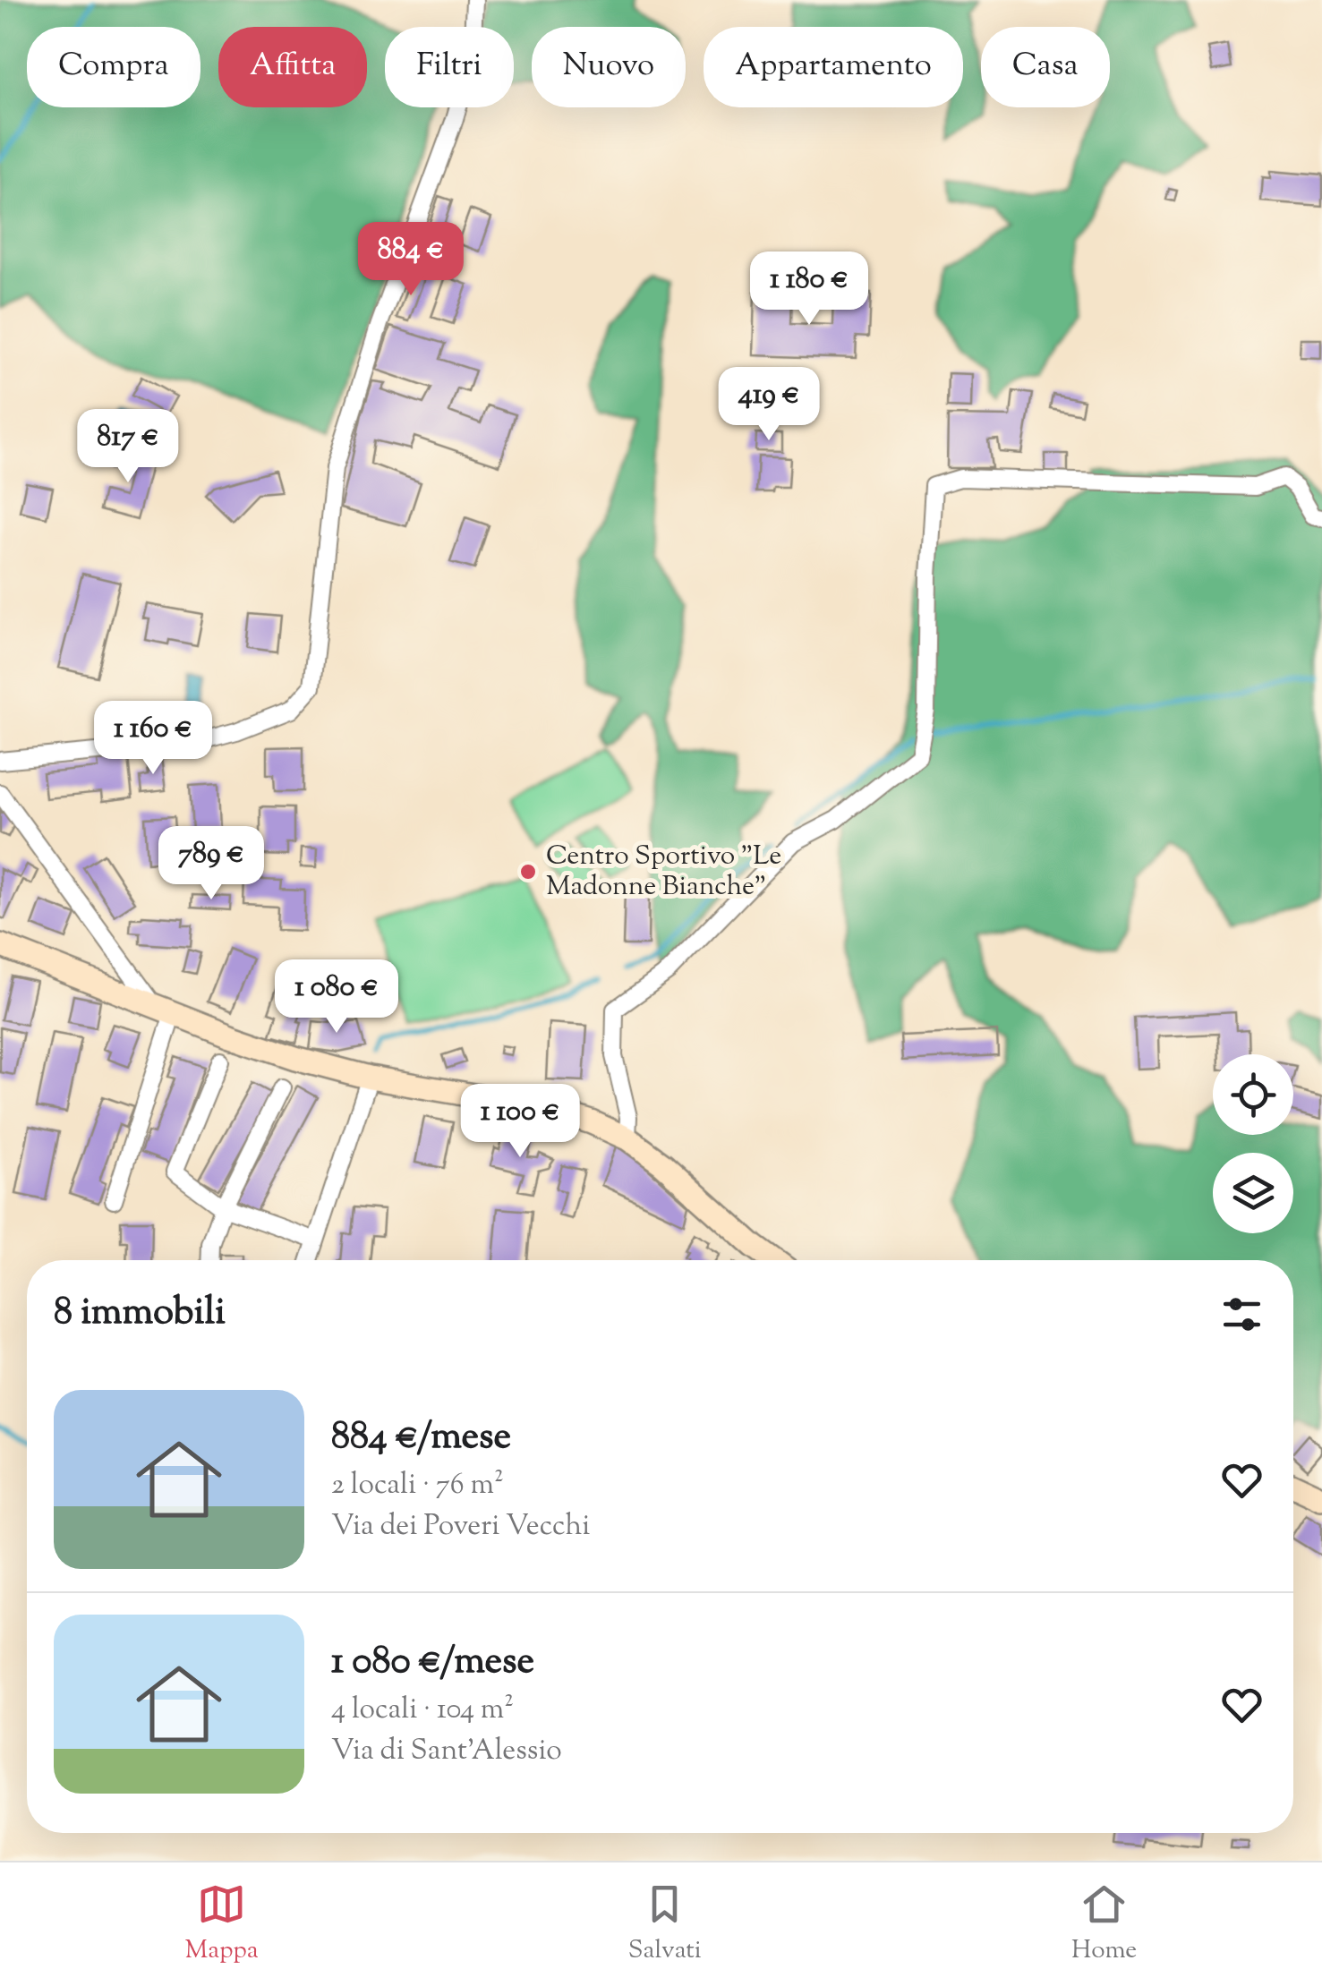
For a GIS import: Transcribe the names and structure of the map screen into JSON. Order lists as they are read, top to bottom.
{
  "places": ["Centro Sportivo \"Le Madonne Bianche\""],
  "page": {
    "chip": [
      "Compra",
      "Affitta",
      "Filtri",
      "Nuovo",
      "Appartamento",
      "Casa"
    ],
    "price": [
      "884 €",
      "1 180 €",
      "419 €",
      "817 €",
      "1 160 €",
      "789 €",
      "1 080 €",
      "1 100 €"
    ],
    "heading": "8 immobili",
    "list": [
      {
        "name": "884 €/mese",
        "note": "2 locali · 76 m² · Via dei Poveri Vecchi"
      },
      {
        "name": "1 080 €/mese",
        "note": "4 locali · 104 m² · Via di Sant'Alessio"
      }
    ],
    "tabs": ["Mappa", "Salvati", "Home"]
  }
}
